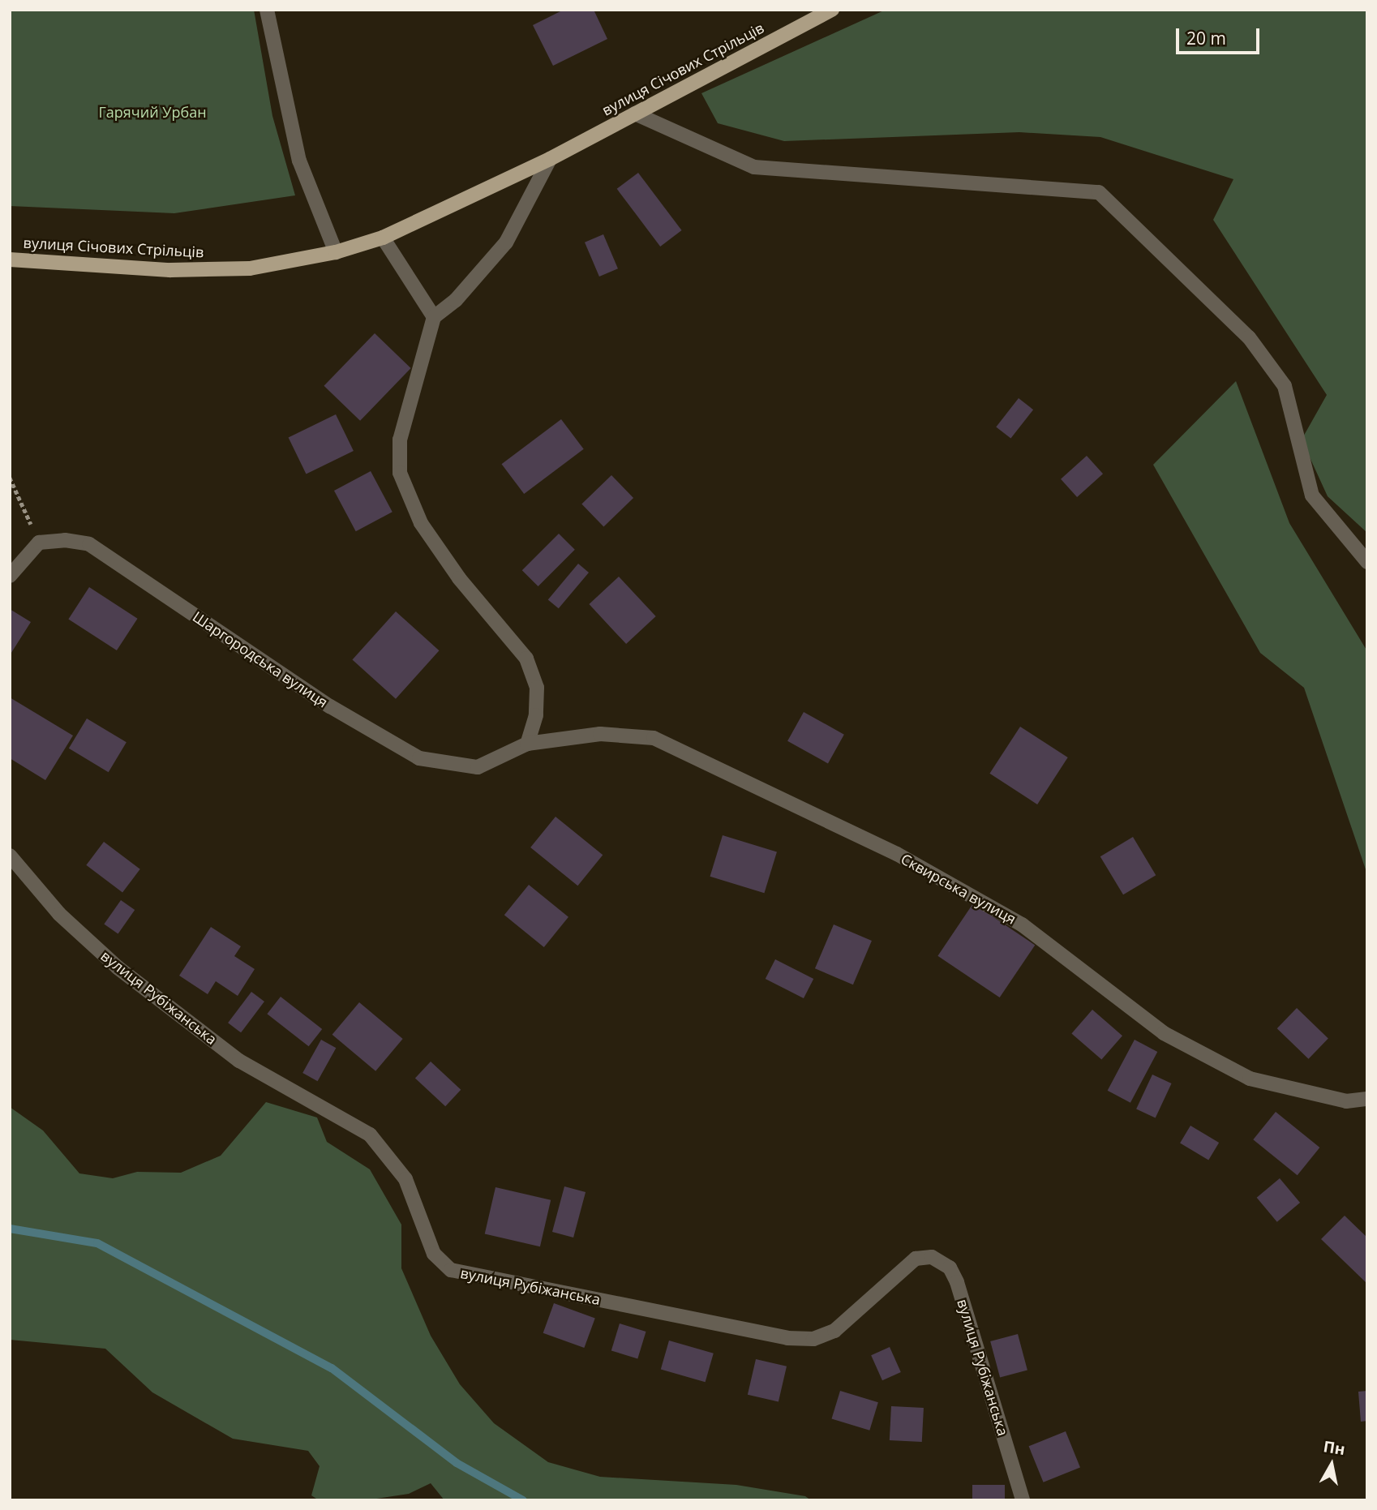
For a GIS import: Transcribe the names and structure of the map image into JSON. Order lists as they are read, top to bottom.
{
  "streets": {
    "main road": ["вулиця Січових Стрільців"],
    "street": ["Шаргородська вулиця", "Сквирська вулиця", "вулиця Рубіжанська"]
  },
  "crossings": [
    ["Шаргородська вулиця", "Сквирська вулиця"]
  ],
  "parks": ["Гарячий Урбан"],
  "scale_bar": "20 m",
  "north": "top"
}
